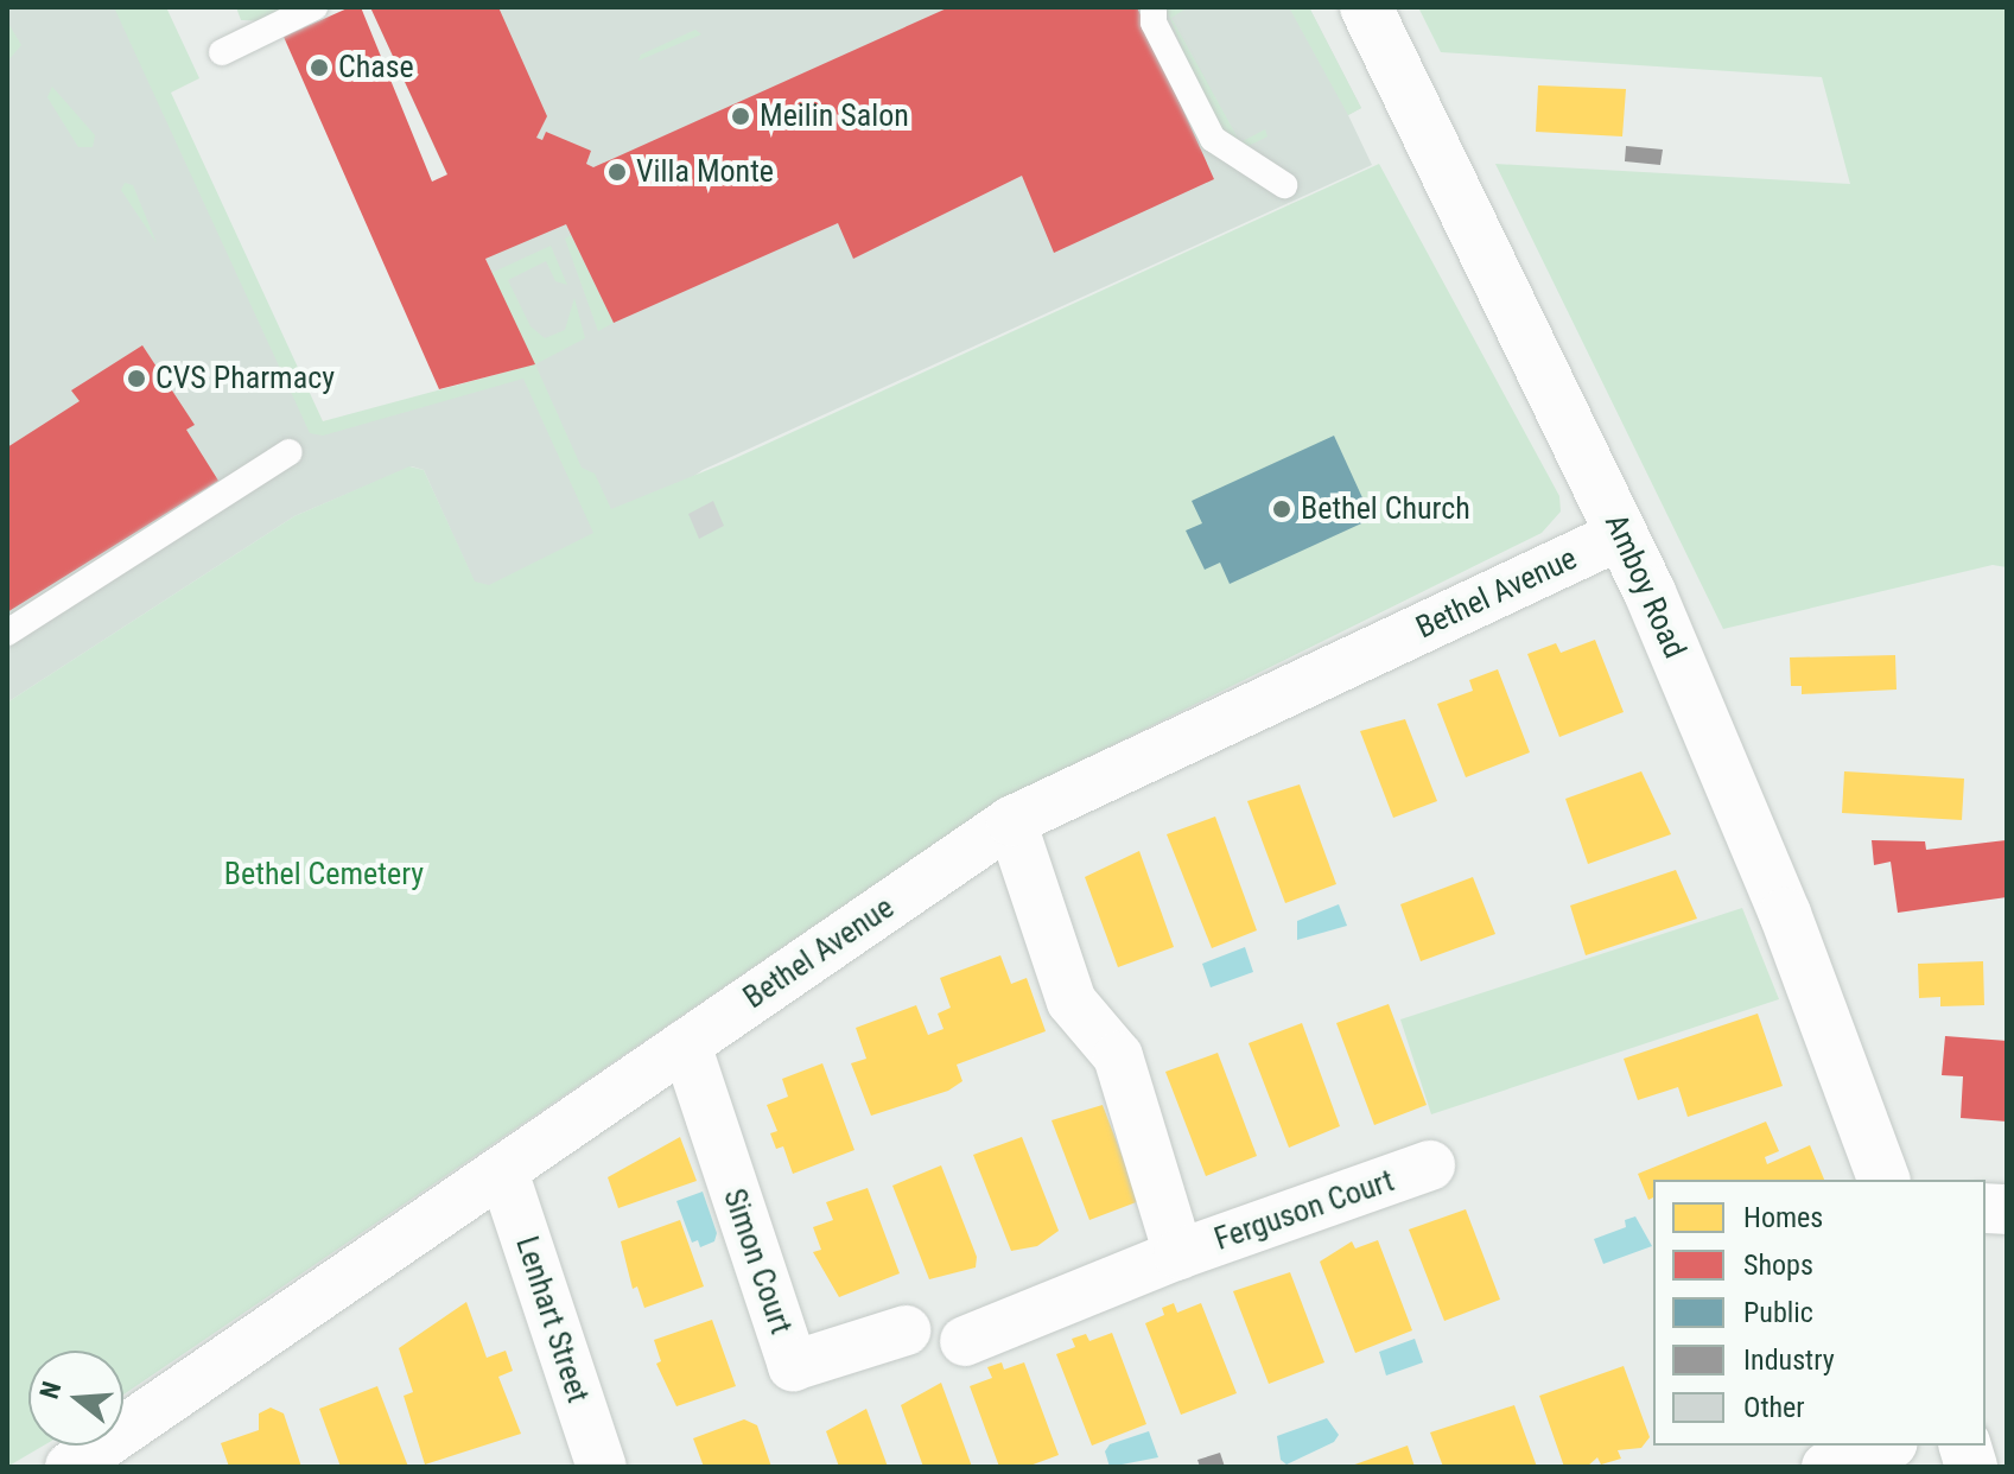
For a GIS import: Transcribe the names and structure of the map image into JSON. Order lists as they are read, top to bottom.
{
  "streets": {
    "main road": ["Amboy Road"],
    "street": [
      "Bethel Avenue",
      "Ferguson Court",
      "Simon Court",
      "Lenhart Street"
    ]
  },
  "crossings": [
    ["Amboy Road", "Bethel Avenue"],
    ["Bethel Avenue", "Ferguson Court"],
    ["Bethel Avenue", "Simon Court"],
    ["Bethel Avenue", "Lenhart Street"]
  ],
  "parks": ["Bethel Cemetery"],
  "places": [
    "Chase",
    "Meilin Salon",
    "Villa Monte",
    "CVS Pharmacy",
    "Bethel Church"
  ],
  "legend": [
    "Homes",
    "Shops",
    "Public",
    "Industry",
    "Other"
  ],
  "north": "left"
}
